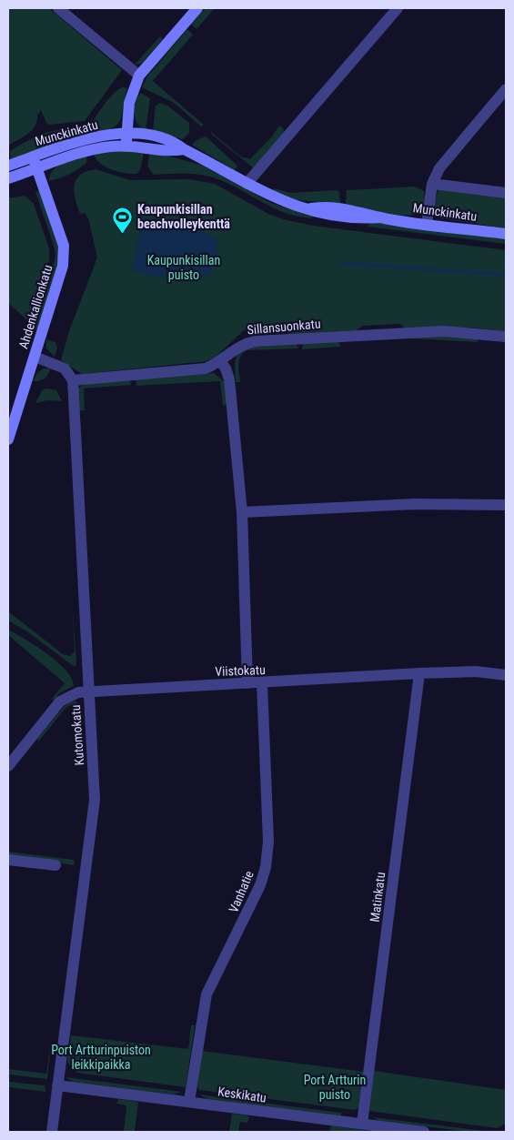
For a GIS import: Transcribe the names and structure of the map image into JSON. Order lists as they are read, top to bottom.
{
  "streets": {
    "street": [
      "Munckinkatu",
      "Ahdenkallionkatu",
      "Sillansuonkatu",
      "Viistokatu",
      "Kutomokatu",
      "Vanhatie",
      "Matinkatu",
      "Keskikatu"
    ]
  },
  "crossings": [
    ["Munckinkatu", "Ahdenkallionkatu"],
    ["Sillansuonkatu", "Kutomokatu"],
    ["Viistokatu", "Kutomokatu"],
    ["Viistokatu", "Vanhatie"],
    ["Viistokatu", "Matinkatu"],
    ["Kutomokatu", "Keskikatu"],
    ["Vanhatie", "Keskikatu"],
    ["Matinkatu", "Keskikatu"]
  ],
  "parks": ["Kaupunkisillan puisto", "Port Artturinpuiston leikkipaikka", "Port Artturin puisto"],
  "places": {
    "sports": ["Kaupunkisillan beachvolleykenttä"]
  }
}
